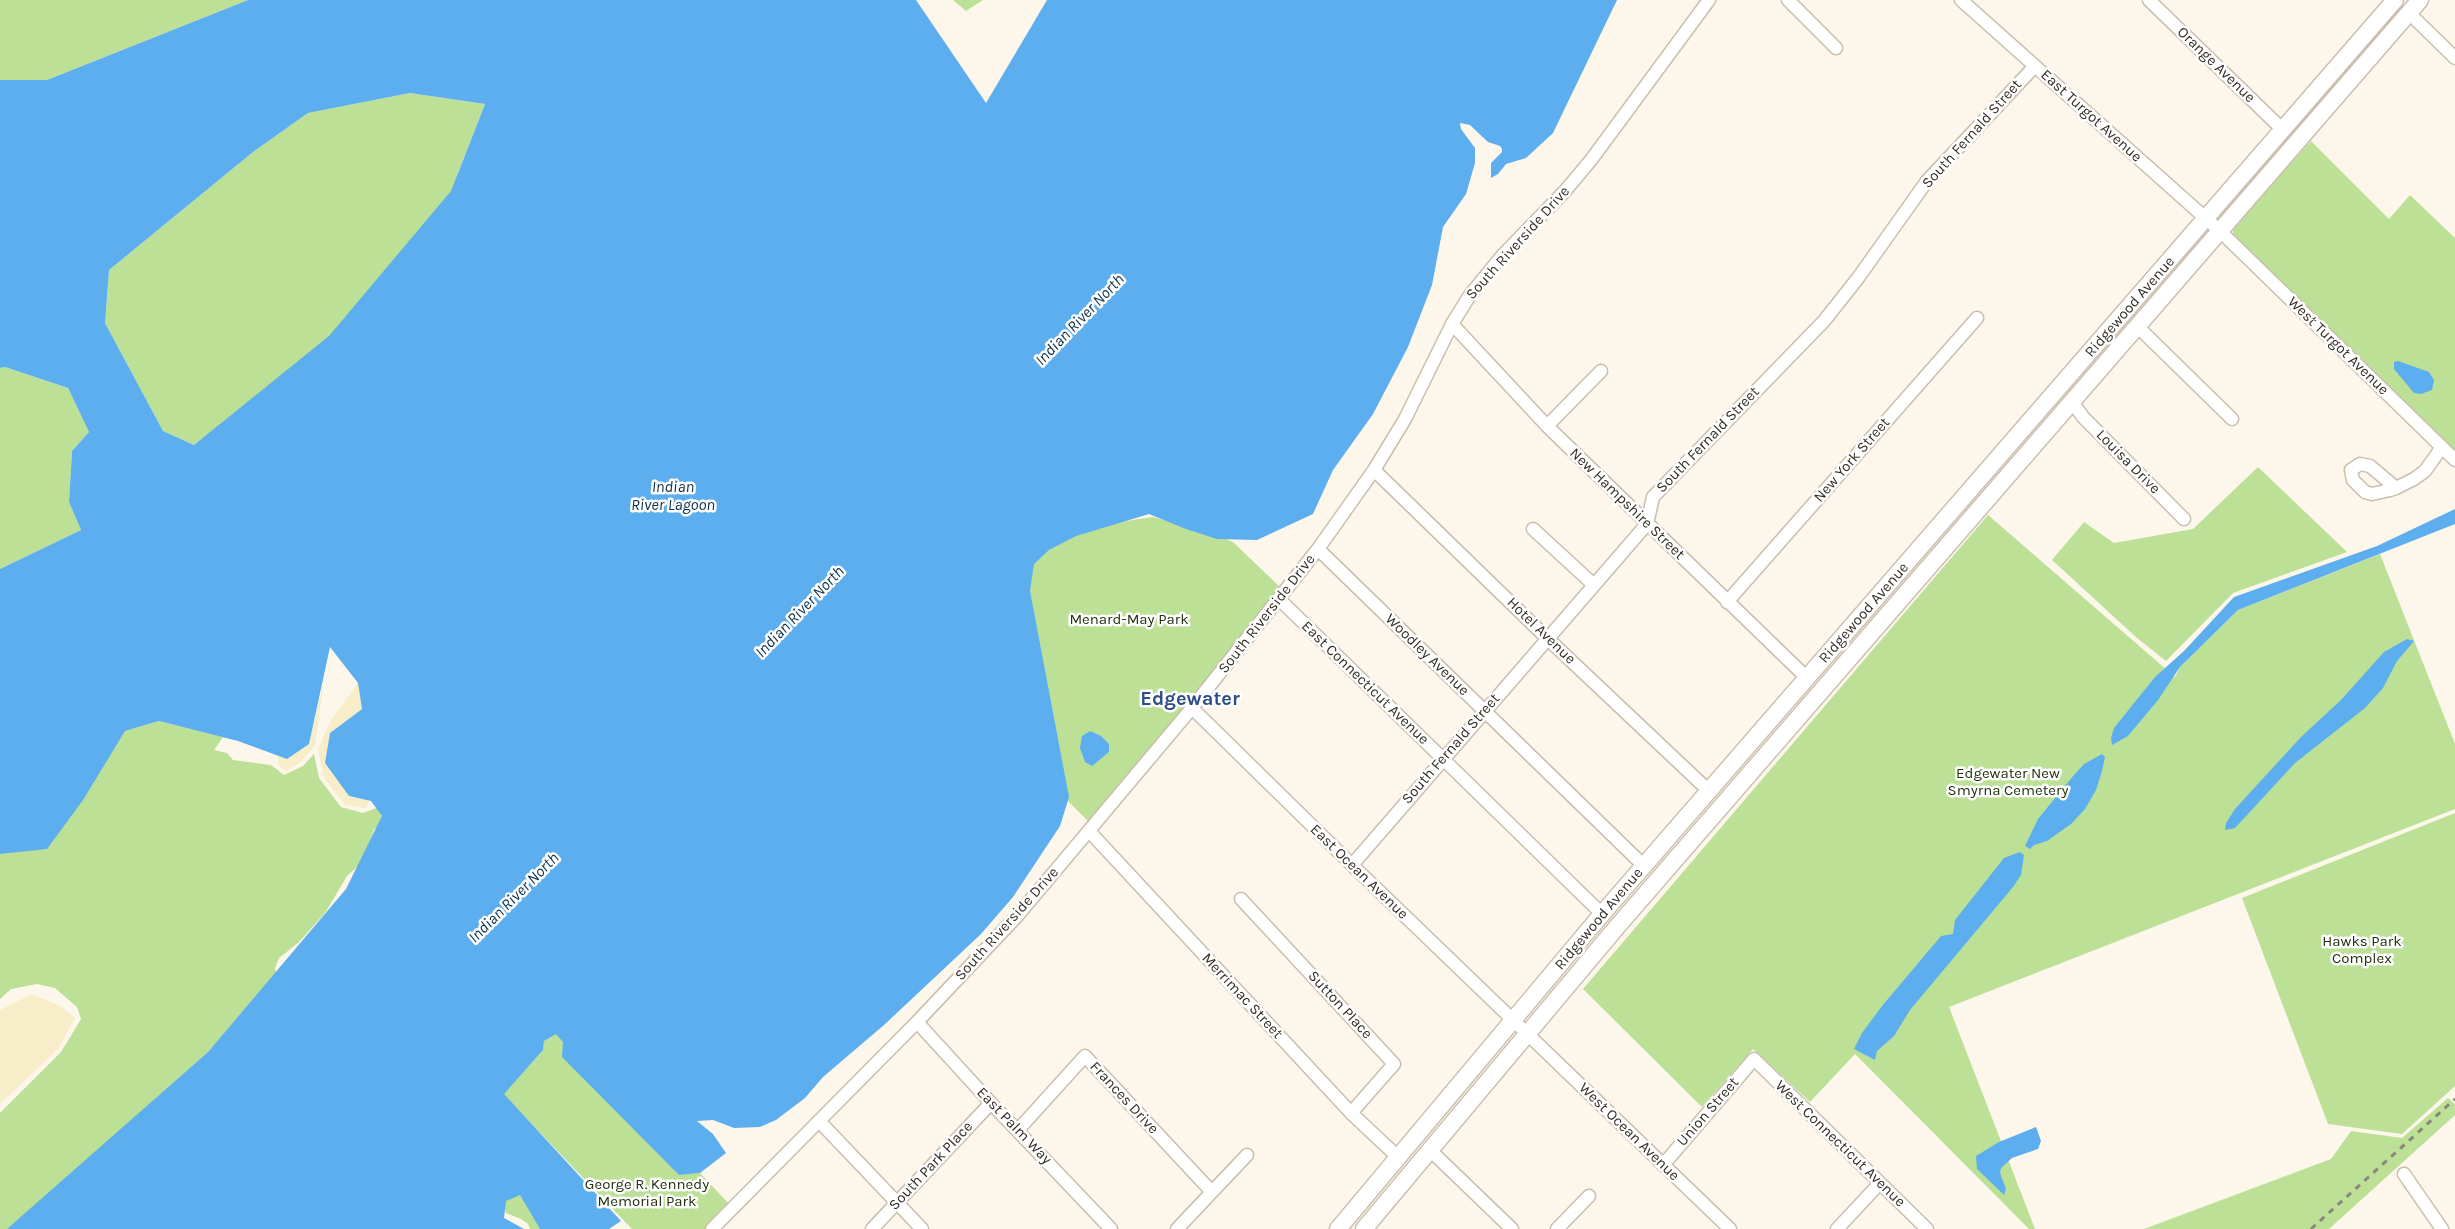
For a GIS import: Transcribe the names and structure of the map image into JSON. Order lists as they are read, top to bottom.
{
  "streets": {
    "main road": ["Ridgewood Avenue"],
    "street": [
      "Orange Avenue",
      "East Turgot Avenue",
      "South Fernald Street",
      "South Riverside Drive",
      "West Turgot Avenue",
      "New York Street",
      "Louisa Drive",
      "New Hampshire Street",
      "Hotel Avenue",
      "Woodley Avenue",
      "East Connecticut Avenue",
      "East Ocean Avenue",
      "Merrimac Street",
      "Sutton Place",
      "Frances Drive",
      "Union Street",
      "East Palm Way",
      "West Ocean Avenue",
      "West Connecticut Avenue",
      "South Park Place"
    ]
  },
  "crossings": [
    ["Orange Avenue", "Ridgewood Avenue"],
    ["East Turgot Avenue", "South Fernald Street"],
    ["East Turgot Avenue", "Ridgewood Avenue"],
    ["East Turgot Avenue", "West Turgot Avenue"],
    ["South Fernald Street", "New Hampshire Street"],
    ["South Fernald Street", "Hotel Avenue"],
    ["South Fernald Street", "Woodley Avenue"],
    ["South Fernald Street", "East Connecticut Avenue"],
    ["South Fernald Street", "East Ocean Avenue"],
    ["South Riverside Drive", "New Hampshire Street"],
    ["South Riverside Drive", "Hotel Avenue"],
    ["South Riverside Drive", "Woodley Avenue"],
    ["South Riverside Drive", "East Connecticut Avenue"],
    ["South Riverside Drive", "East Ocean Avenue"],
    ["South Riverside Drive", "Merrimac Street"],
    ["South Riverside Drive", "East Palm Way"],
    ["Ridgewood Avenue", "West Turgot Avenue"],
    ["Ridgewood Avenue", "Louisa Drive"],
    ["Ridgewood Avenue", "New Hampshire Street"],
    ["Ridgewood Avenue", "Hotel Avenue"],
    ["Ridgewood Avenue", "Woodley Avenue"],
    ["Ridgewood Avenue", "East Connecticut Avenue"],
    ["Ridgewood Avenue", "East Ocean Avenue"],
    ["Ridgewood Avenue", "Merrimac Street"],
    ["Ridgewood Avenue", "West Ocean Avenue"],
    ["New York Street", "New Hampshire Street"],
    ["East Ocean Avenue", "West Ocean Avenue"],
    ["Merrimac Street", "Sutton Place"],
    ["Frances Drive", "East Palm Way"],
    ["Union Street", "West Ocean Avenue"],
    ["Union Street", "West Connecticut Avenue"],
    ["East Palm Way", "South Park Place"]
  ],
  "districts": ["Edgewater"],
  "water": ["Indian River North", "Indian River Lagoon"],
  "parks": [
    "Menard-May Park",
    "Edgewater New Smyrna Cemetery",
    "Hawks Park Complex",
    "George R. Kennedy Memorial Park"
  ]
}
